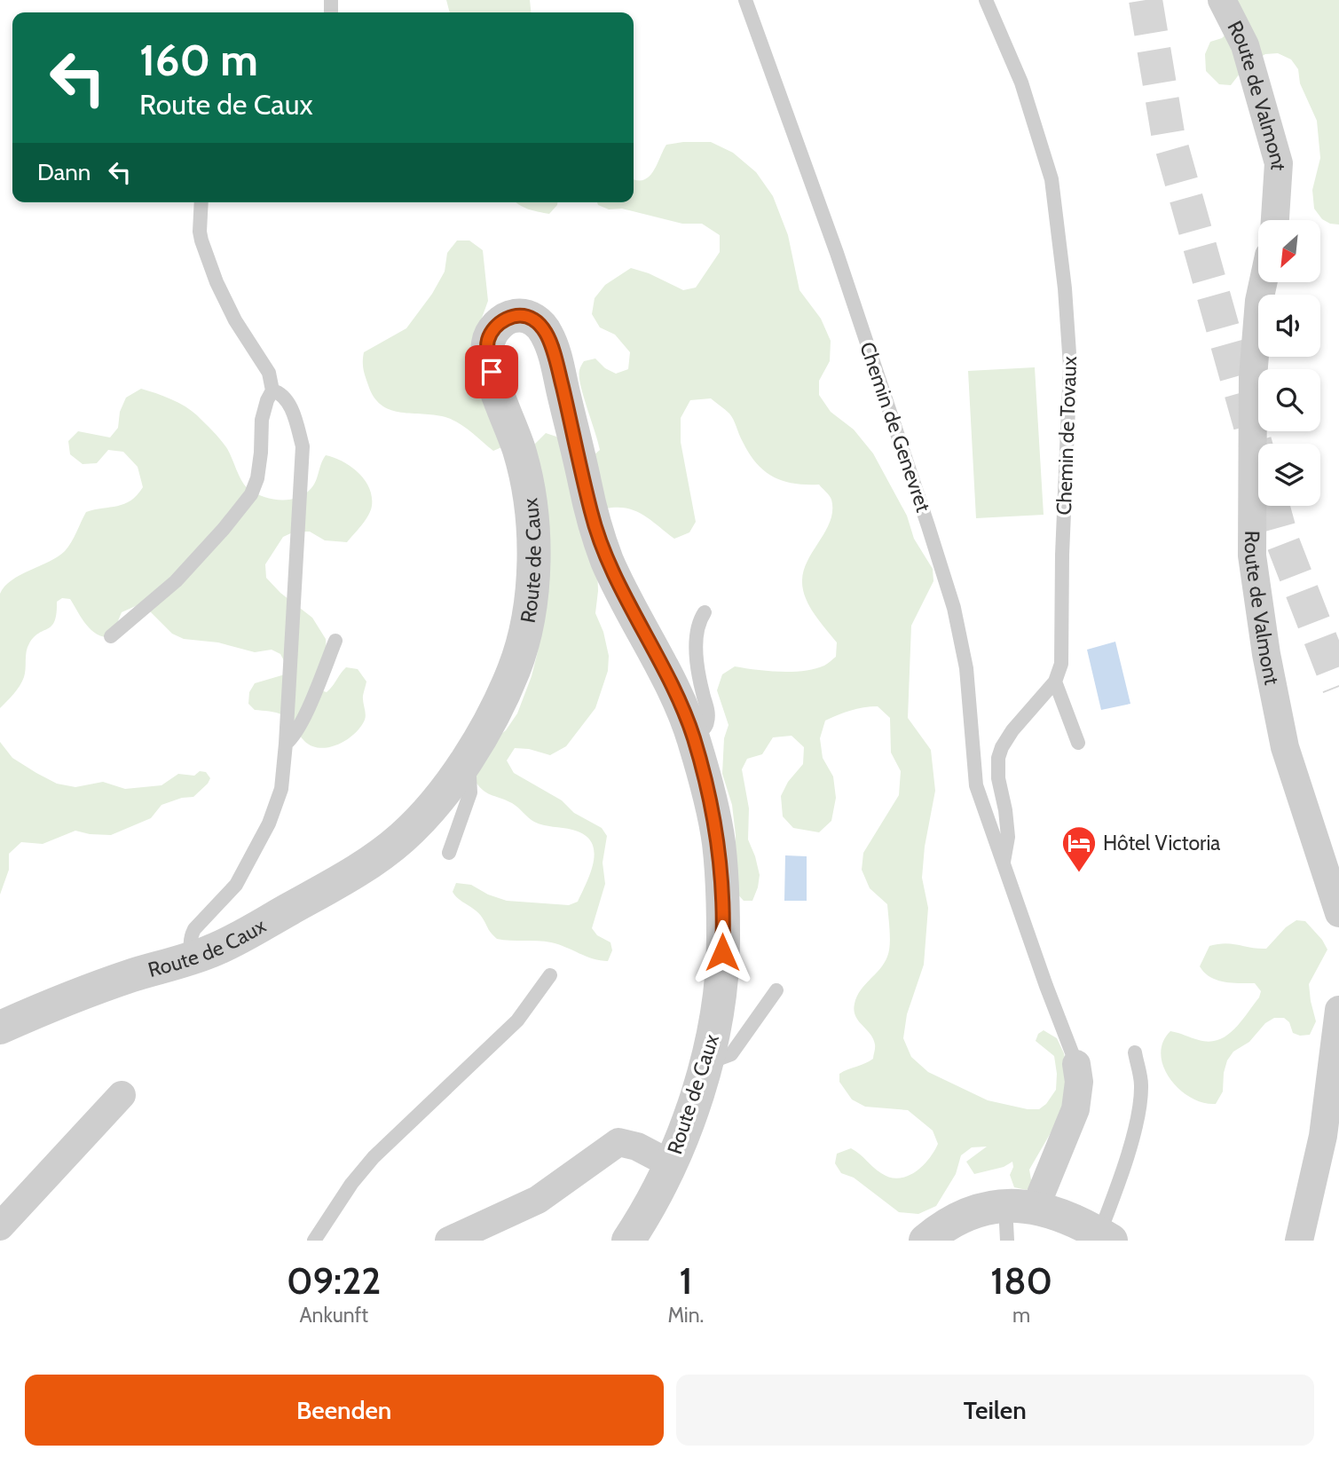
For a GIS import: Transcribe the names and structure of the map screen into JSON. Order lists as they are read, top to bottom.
{
  "streets": {
    "street": ["Route de Valmont", "Route de Caux"],
    "lane": ["Chemin de Genevret", "Chemin de Tovaux"]
  },
  "crossings": [
    ["Chemin de Genevret", "Chemin de Tovaux"]
  ],
  "places": {
    "hotel": ["Hôtel Victoria"]
  },
  "north": "bottom left",
  "page": {
    "turn": ["160 m", "Route de Caux"],
    "then": "Dann",
    "eta": [
      "09:22",
      "Ankunft",
      "1",
      "Min.",
      "180",
      "m"
    ],
    "buttons": ["Beenden", "Teilen"]
  }
}
